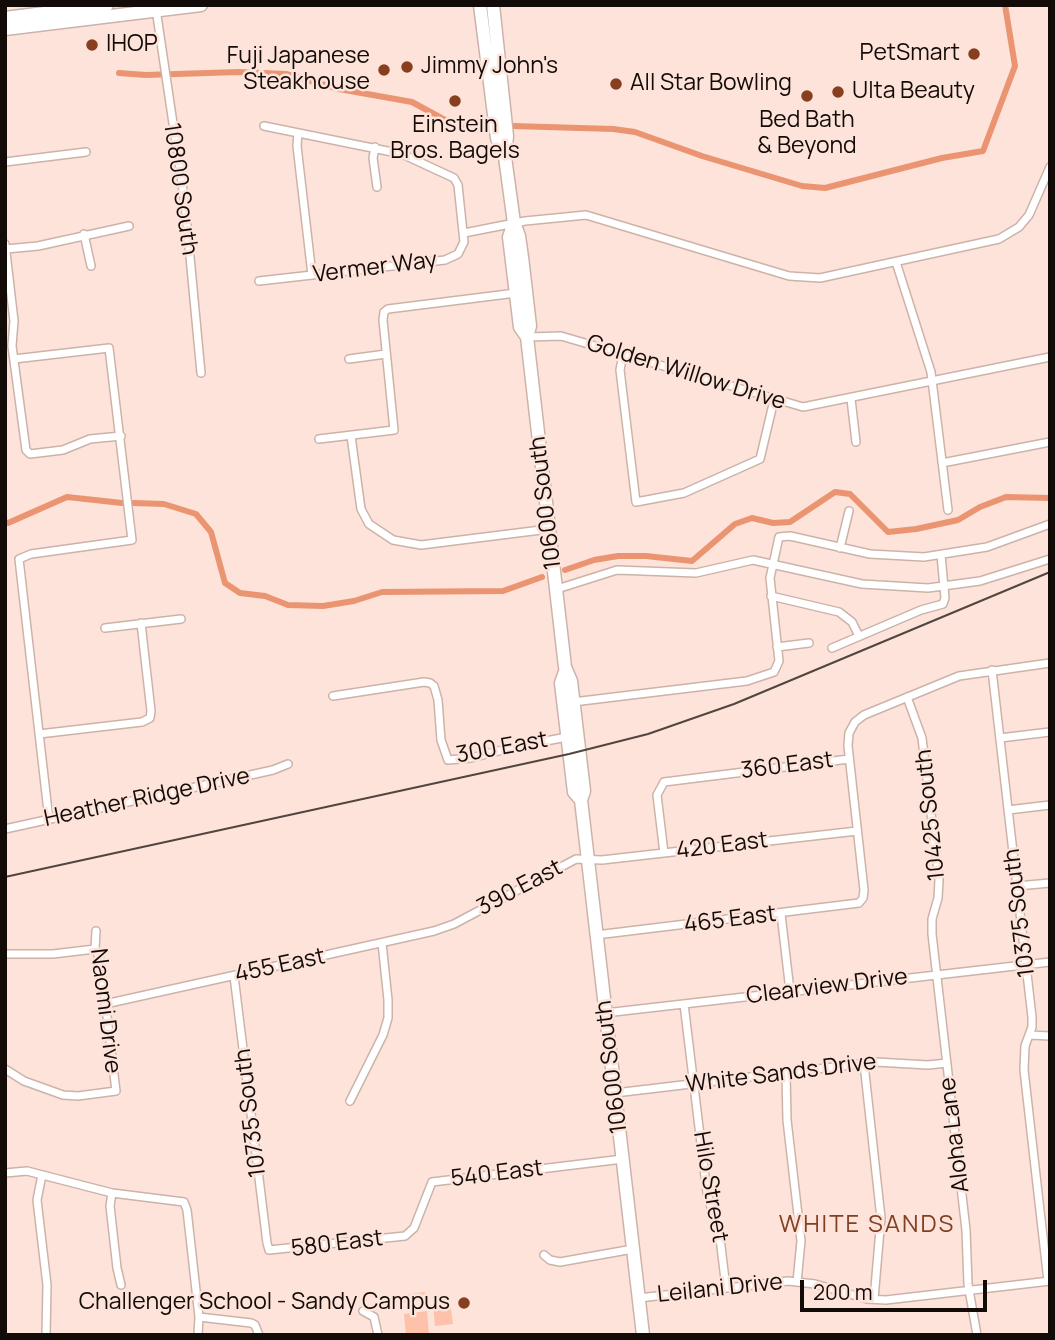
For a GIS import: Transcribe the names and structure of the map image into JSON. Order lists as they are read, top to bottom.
{
  "streets": {
    "main road": ["10600 South"],
    "street": [
      "10800 South",
      "Vermer Way",
      "Golden Willow Drive",
      "300 East",
      "360 East",
      "Heather Ridge Drive",
      "10425 South",
      "420 East",
      "390 East",
      "10375 South",
      "465 East",
      "455 East",
      "Clearview Drive",
      "Naomi Drive",
      "White Sands Drive",
      "10735 South",
      "Aloha Lane",
      "540 East",
      "Hilo Street",
      "580 East",
      "Leilani Drive"
    ]
  },
  "crossings": [
    ["Vermer Way", "10600 South"],
    ["Golden Willow Drive", "10600 South"],
    ["10600 South", "300 East"],
    ["10600 South", "420 East"],
    ["10600 South", "390 East"],
    ["10600 South", "465 East"],
    ["10600 South", "Clearview Drive"],
    ["10600 South", "White Sands Drive"],
    ["10600 South", "540 East"],
    ["10600 South", "Leilani Drive"],
    ["360 East", "10425 South"],
    ["360 East", "420 East"],
    ["360 East", "10375 South"],
    ["10425 South", "Aloha Lane"],
    ["420 East", "390 East"],
    ["420 East", "465 East"],
    ["390 East", "455 East"],
    ["10375 South", "Clearview Drive"],
    ["10375 South", "Leilani Drive"],
    ["455 East", "Naomi Drive"],
    ["455 East", "10735 South"],
    ["Clearview Drive", "Aloha Lane"],
    ["Clearview Drive", "Hilo Street"],
    ["White Sands Drive", "Aloha Lane"],
    ["White Sands Drive", "Hilo Street"],
    ["10735 South", "580 East"],
    ["Aloha Lane", "Leilani Drive"],
    ["540 East", "580 East"],
    ["Hilo Street", "Leilani Drive"]
  ],
  "districts": ["WHITE SANDS"],
  "places": [
    "IHOP",
    "PetSmart",
    "Jimmy John's",
    "Fuji Japanese Steakhouse",
    "All Star Bowling",
    "Ulta Beauty",
    "Bed Bath & Beyond",
    "Einstein Bros. Bagels",
    "Challenger School - Sandy Campus"
  ],
  "scale_bar": "200 m"
}
